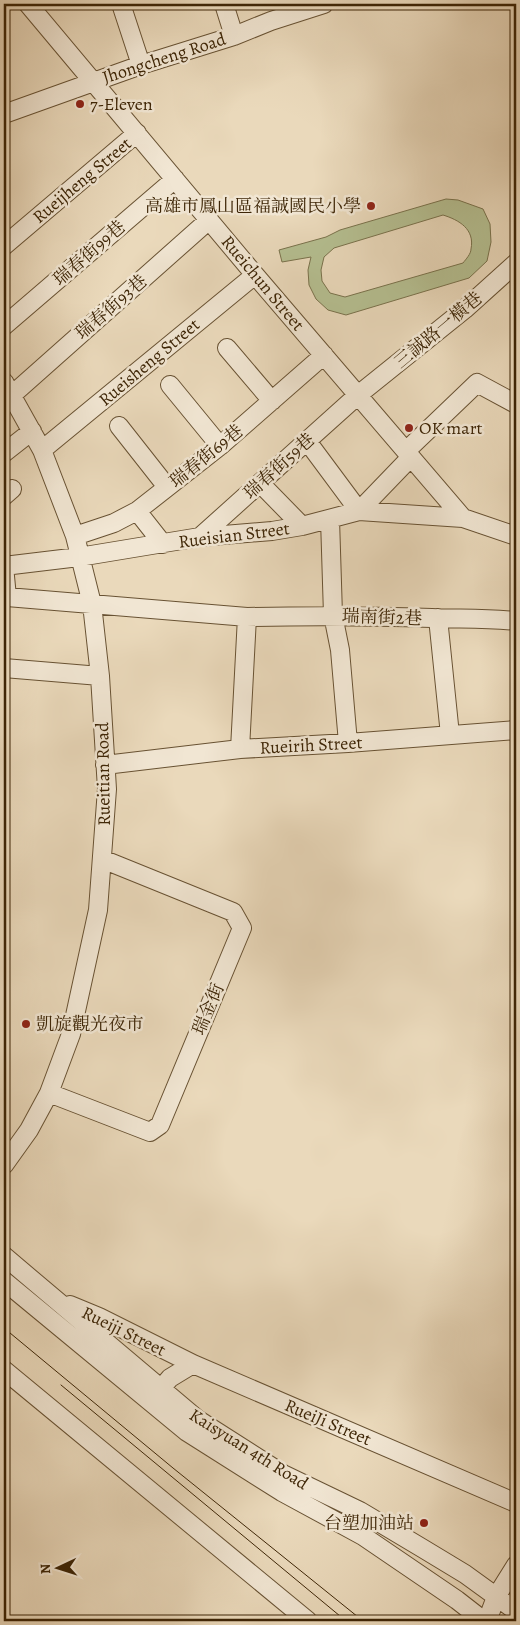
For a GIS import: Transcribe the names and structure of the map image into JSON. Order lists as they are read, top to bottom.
{
  "streets": {
    "street": [
      "Jhongcheng Road",
      "Rueijheng Street",
      "瑞春街99巷",
      "Rueichun Street",
      "瑞春街93巷",
      "三誠路一橫巷",
      "Rueisheng Street",
      "瑞春街69巷",
      "瑞春街59巷",
      "Rueisian Street",
      "瑞南街2巷",
      "Rueirih Street",
      "Rueitian Road",
      "瑞金街",
      "Rueiji Street",
      "RueiJi Street",
      "Kaisyuan 4th Road"
    ]
  },
  "crossings": [
    ["Jhongcheng Road", "Rueichun Street"],
    ["Rueijheng Street", "Rueichun Street"],
    ["瑞春街99巷", "Rueichun Street"],
    ["Rueichun Street", "瑞春街93巷"],
    ["Rueichun Street", "三誠路一橫巷"],
    ["Rueichun Street", "Rueisheng Street"],
    ["Rueichun Street", "瑞春街69巷"],
    ["Rueichun Street", "瑞春街59巷"],
    ["Rueichun Street", "Rueisian Street"],
    ["瑞春街93巷", "Rueitian Road"],
    ["三誠路一橫巷", "瑞春街59巷"],
    ["Rueisheng Street", "Rueitian Road"],
    ["瑞春街69巷", "Rueitian Road"],
    ["瑞春街59巷", "Rueisian Street"],
    ["Rueisian Street", "瑞南街2巷"],
    ["Rueisian Street", "Rueitian Road"],
    ["瑞南街2巷", "Rueitian Road"],
    ["Rueirih Street", "Rueitian Road"],
    ["Rueitian Road", "瑞金街"],
    ["Rueiji Street", "RueiJi Street"],
    ["Rueiji Street", "Kaisyuan 4th Road"],
    ["RueiJi Street", "Kaisyuan 4th Road"]
  ],
  "places": [
    "7-Eleven",
    "高雄市鳳山區福誠國民小學",
    "OK mart",
    "凱旋觀光夜市",
    "台塑加油站"
  ],
  "north": "left"
}
